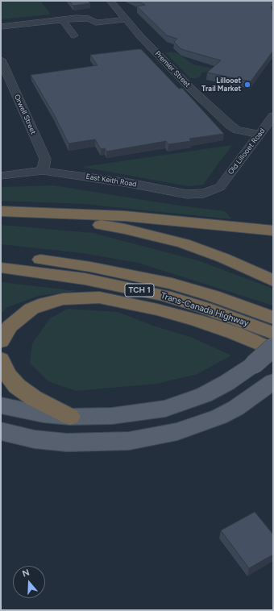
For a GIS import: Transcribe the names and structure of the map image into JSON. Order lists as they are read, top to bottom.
{
  "streets": {
    "highway": ["TCH 1", "Trans-Canada Highway"],
    "street": [
      "Premier Street",
      "Orwell Street",
      "Old Lillooet Road",
      "East Keith Road"
    ]
  },
  "crossings": [
    ["Premier Street", "Old Lillooet Road"],
    ["Orwell Street", "East Keith Road"],
    ["Old Lillooet Road", "East Keith Road"]
  ],
  "places": ["Lillooet Trail Market"],
  "north": "top"
}
